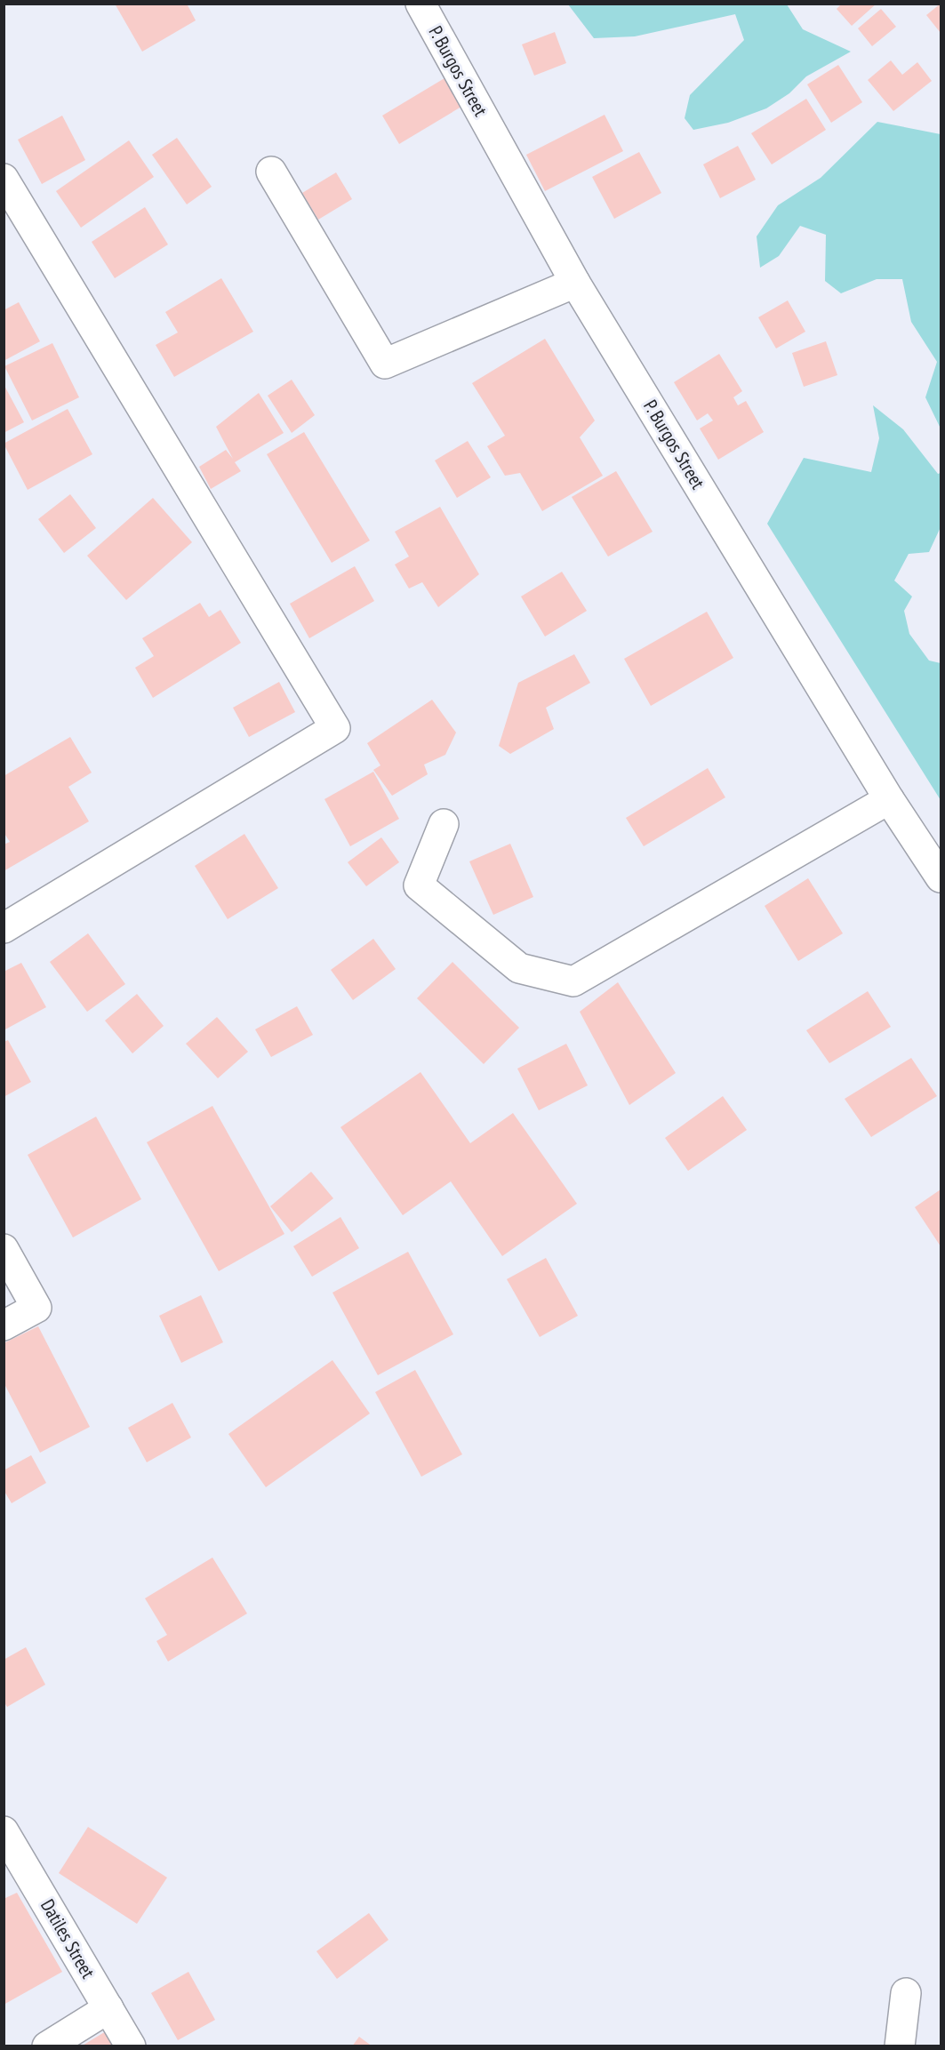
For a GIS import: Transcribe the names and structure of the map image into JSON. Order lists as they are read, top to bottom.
{
  "streets": {
    "street": ["P. Burgos Street", "Datiles Street"]
  }
}
